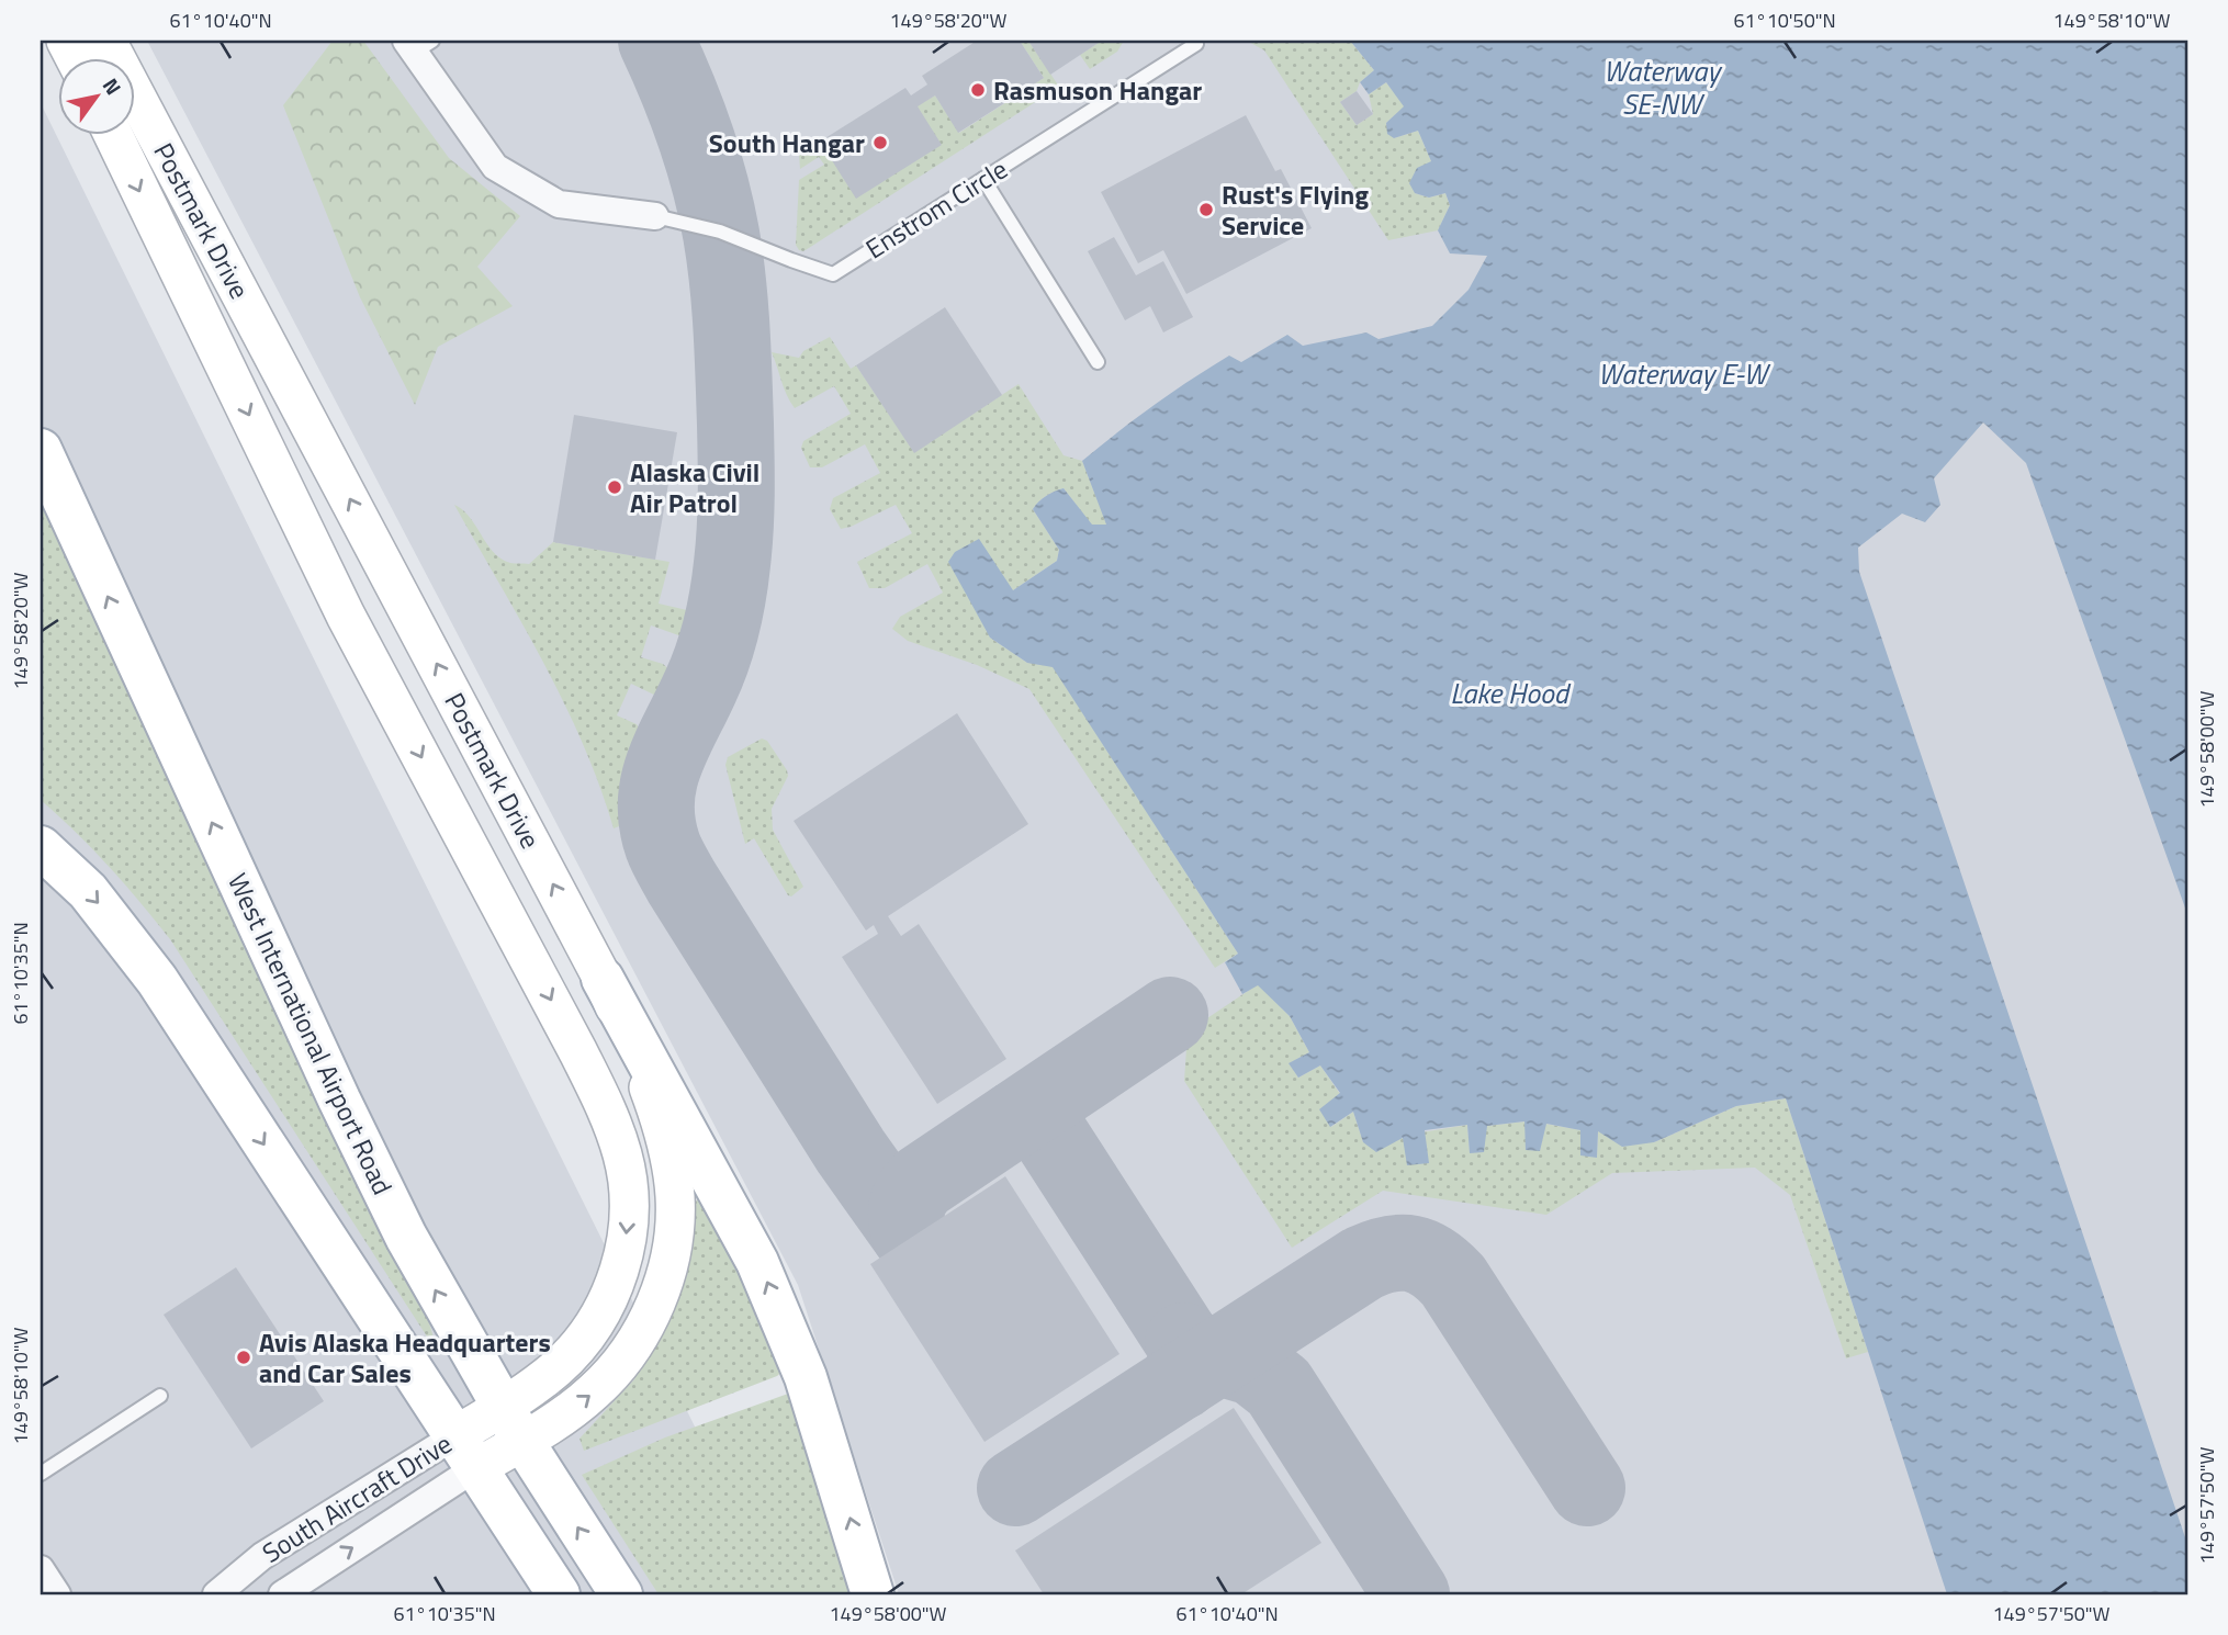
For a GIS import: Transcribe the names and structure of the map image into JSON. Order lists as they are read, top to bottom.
{
  "streets": {
    "main road": ["West International Airport Road"],
    "street": ["Postmark Drive", "South Aircraft Drive"],
    "lane": ["Enstrom Circle"]
  },
  "crossings": [
    ["Postmark Drive", "West International Airport Road"],
    ["Postmark Drive", "South Aircraft Drive"]
  ],
  "water": ["Waterway SE-NW", "Waterway E-W", "Lake Hood"],
  "places": [
    "Rasmuson Hangar",
    "South Hangar",
    "Rust's Flying Service",
    "Alaska Civil Air Patrol",
    "Avis Alaska Headquarters and Car Sales"
  ],
  "north": "top right",
  "coordinates": [
    "61°10'40\"N",
    "149°58'20\"W",
    "61°10'50\"N",
    "149°58'10\"W",
    "149°58'00\"W",
    "61°10'35\"N",
    "149°57'50\"W"
  ]
}
